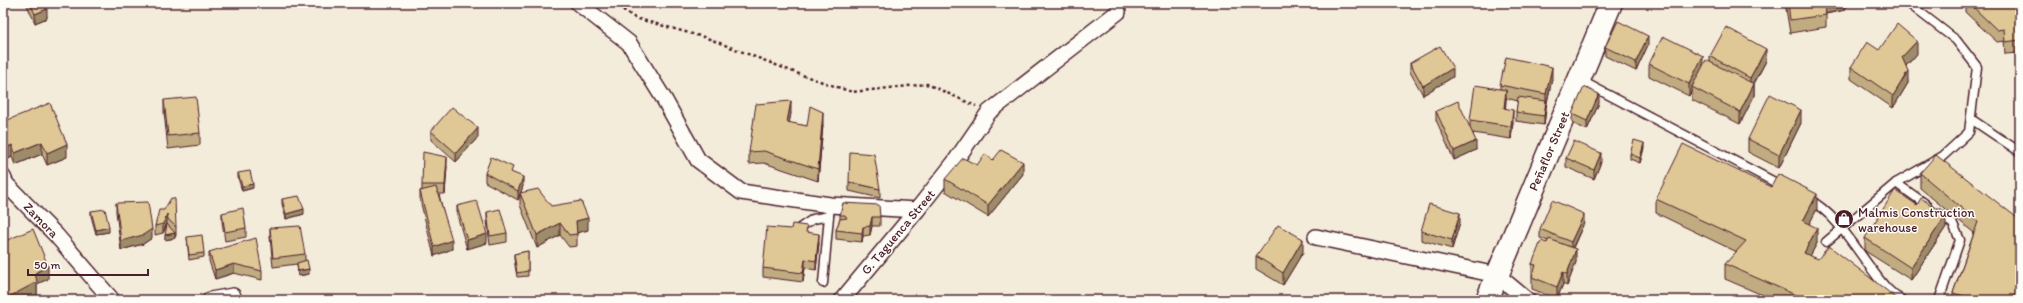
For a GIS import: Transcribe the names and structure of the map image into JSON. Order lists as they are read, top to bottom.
{
  "streets": {
    "main road": ["Peñaflor Street"],
    "street": ["Zamora", "G. Taguenca Street"]
  },
  "places": {
    "shop": ["Malmis Construction warehouse"]
  },
  "scale_bar": "50 m"
}
